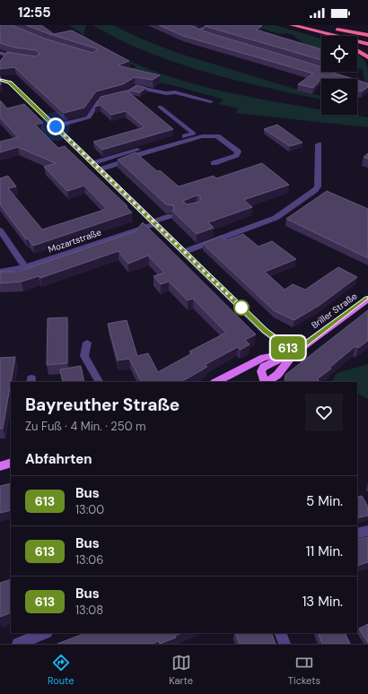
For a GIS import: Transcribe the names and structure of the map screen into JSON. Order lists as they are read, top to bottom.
{
  "streets": {
    "main road": ["Briller Straße"],
    "street": ["Mozartstraße"]
  },
  "lines": ["bus line 613"],
  "page": {
    "status": "12:55",
    "on_map": "613",
    "heading": [
      ["Bayreuther Straße", "Zu Fuß · 4 Min. · 250 m"],
      "Abfahrten"
    ],
    "list": [
      {
        "mark": "613",
        "name": "Bus",
        "note": "13:00",
        "value": "5 Min."
      },
      {
        "mark": "613",
        "name": "Bus",
        "note": "13:06",
        "value": "11 Min."
      },
      {
        "mark": "613",
        "name": "Bus",
        "note": "13:08",
        "value": "13 Min."
      }
    ],
    "tabs": ["Route", "Karte", "Tickets"]
  }
}
